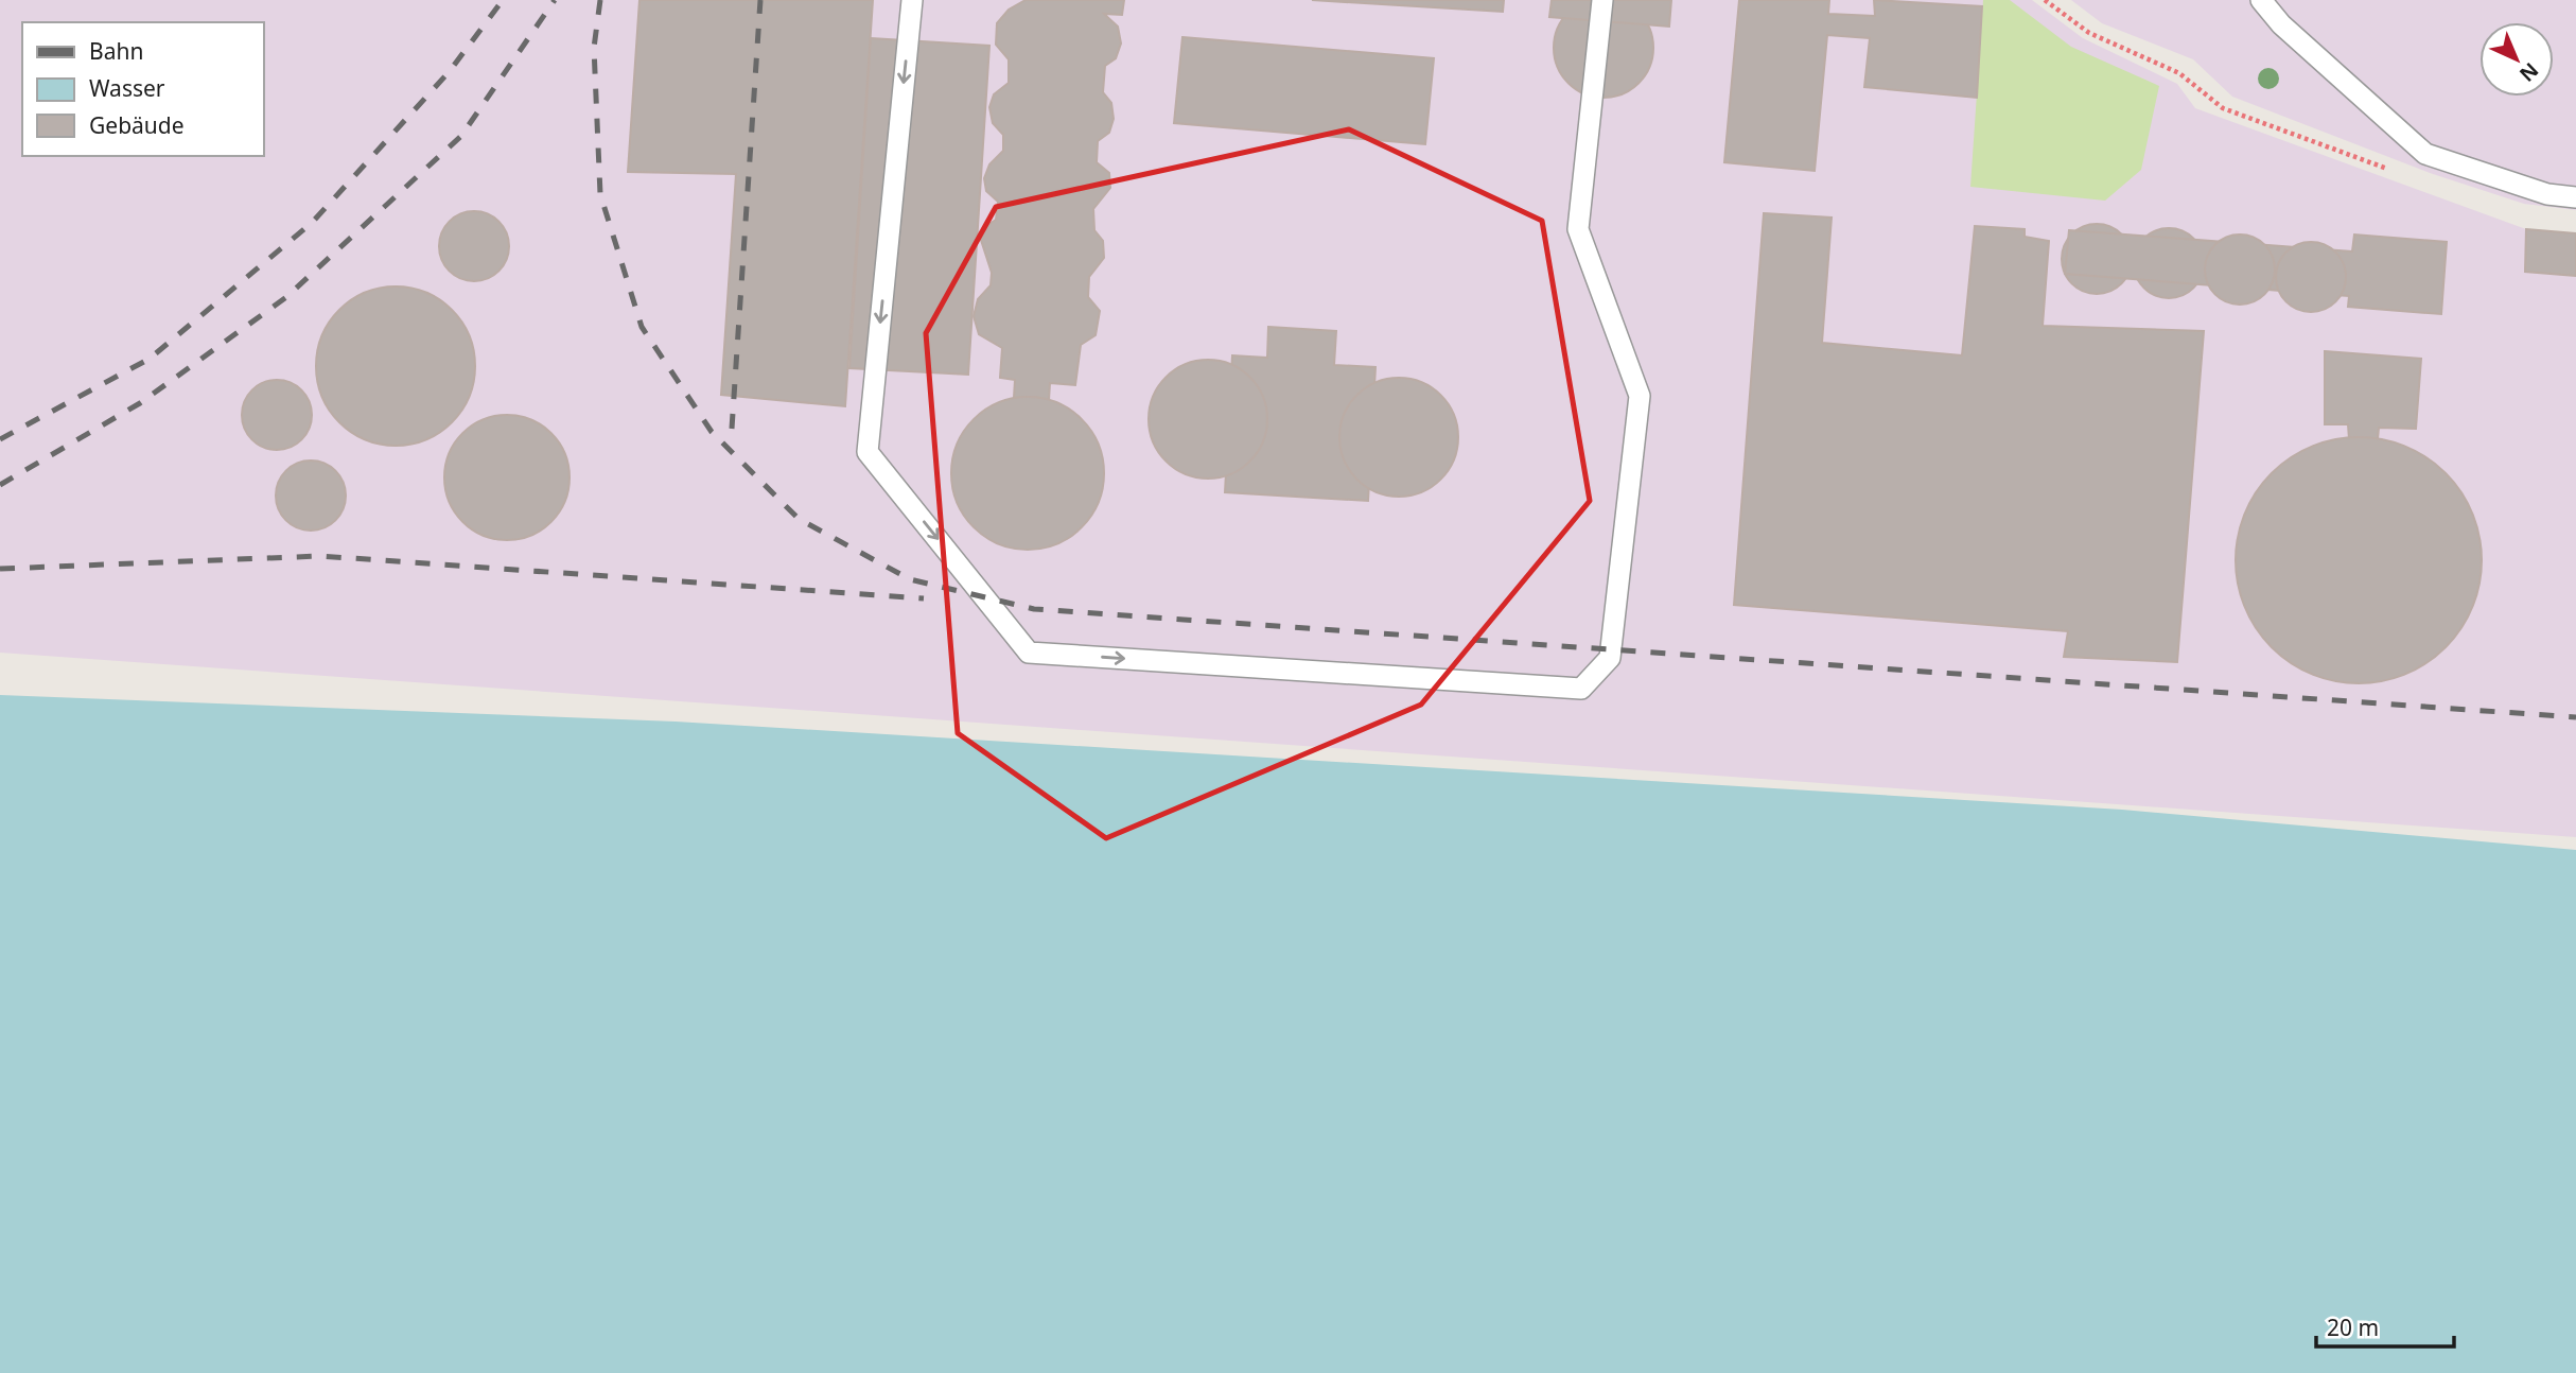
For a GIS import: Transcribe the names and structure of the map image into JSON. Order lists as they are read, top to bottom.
{
  "legend": ["Bahn", "Wasser", "Gebäude"],
  "scale_bar": "20 m",
  "north": "bottom right"
}
